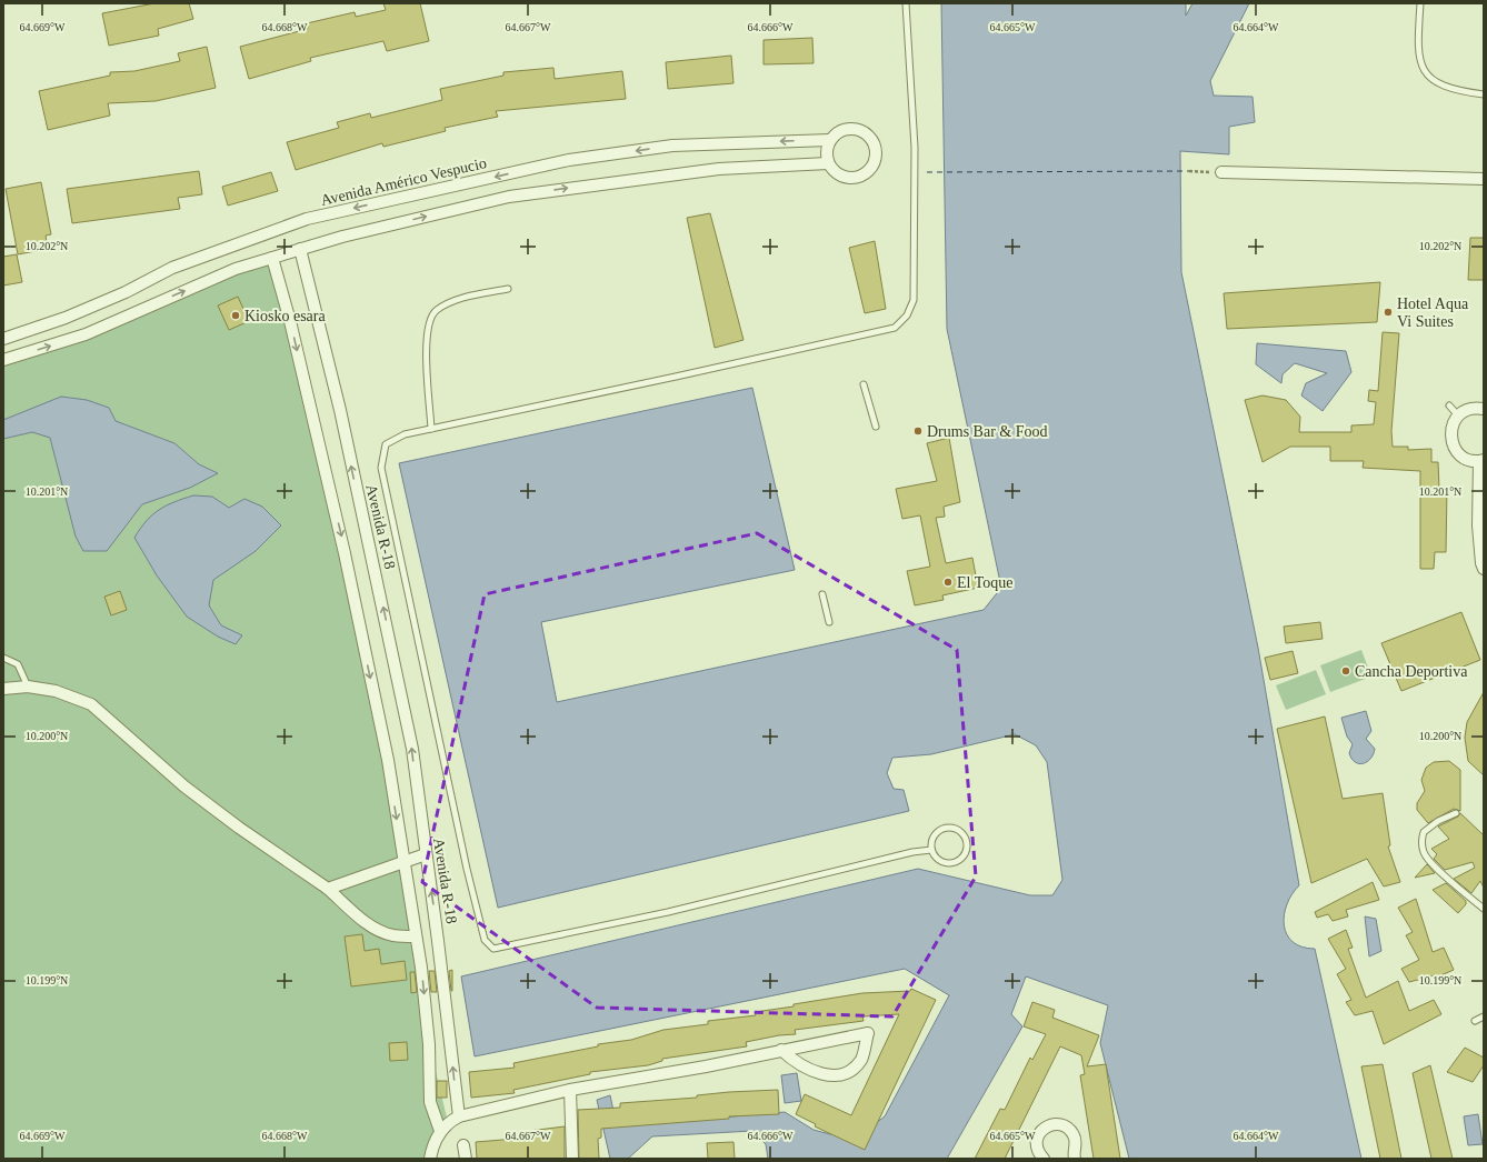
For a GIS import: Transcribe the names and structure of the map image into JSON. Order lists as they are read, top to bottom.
{
  "streets": {
    "street": ["Avenida Américo Vespucio", "Avenida R-18"]
  },
  "places": [
    "Hotel Aqua Vi Suites",
    "Kiosko esara",
    "Drums Bar & Food",
    "El Toque",
    "Cancha Deportiva"
  ],
  "coordinates": [
    "64.669°W",
    "64.668°W",
    "64.667°W",
    "64.666°W",
    "64.665°W",
    "64.664°W",
    "10.202°N",
    "10.201°N",
    "10.200°N",
    "10.199°N"
  ]
}
